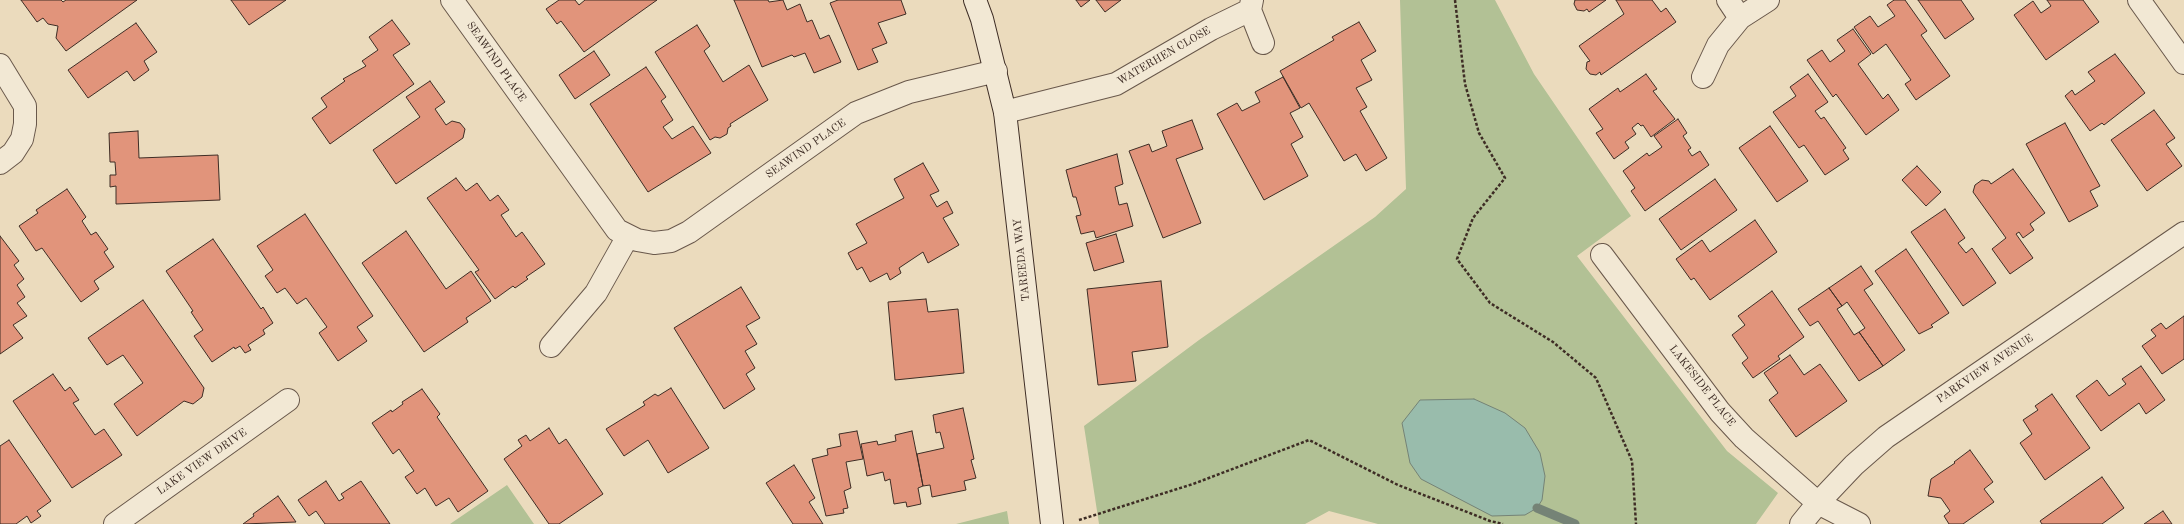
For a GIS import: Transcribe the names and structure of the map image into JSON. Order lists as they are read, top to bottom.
{
  "streets": {
    "street": [
      "WATERHEN CLOSE",
      "SEAWIND PLACE",
      "TAREEDA WAY",
      "PARKVIEW AVENUE",
      "LAKESIDE PLACE",
      "LAKE VIEW DRIVE"
    ]
  },
  "crossings": [
    ["WATERHEN CLOSE", "TAREEDA WAY"],
    ["SEAWIND PLACE", "TAREEDA WAY"],
    ["PARKVIEW AVENUE", "LAKESIDE PLACE"]
  ]
}
